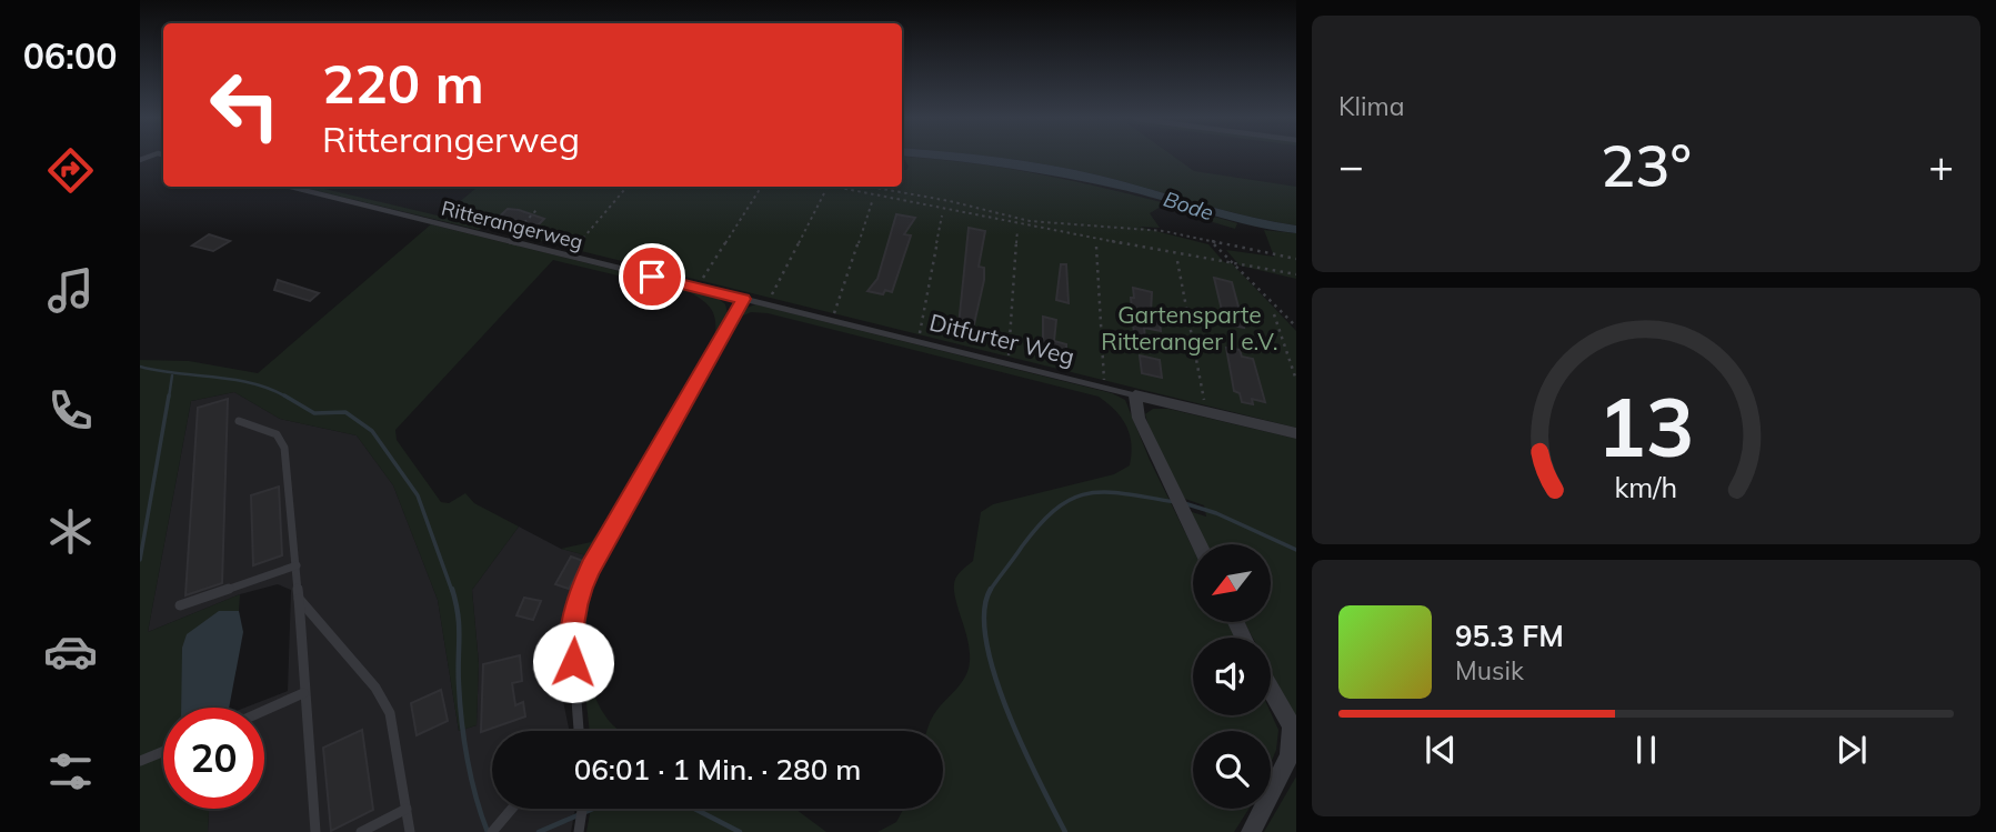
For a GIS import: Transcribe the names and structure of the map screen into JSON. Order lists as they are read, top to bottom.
{
  "streets": {
    "street": ["Ditfurter Weg"],
    "lane": ["Ritterangerweg"]
  },
  "crossings": [
    ["Ritterangerweg", "Ditfurter Weg"]
  ],
  "water": ["Bode"],
  "parks": ["Gartensparte Ritteranger I e.V."],
  "north": "bottom left",
  "page": {
    "tabs": "06:00",
    "tile": "Klima",
    "turn": ["220 m", "Ritterangerweg"],
    "heat": ["−", "23°", "+"],
    "song": ["95.3 FM", "Musik"],
    "limit": "20",
    "trip": "06:01 · 1 Min. · 280 m",
    "gauge": ["13", "km/h"]
  }
}
